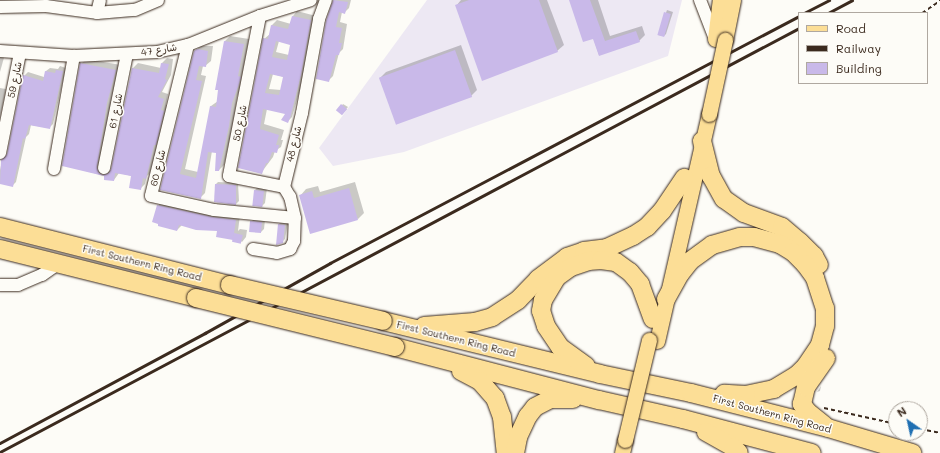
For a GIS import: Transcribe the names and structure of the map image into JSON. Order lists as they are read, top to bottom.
{
  "streets": {
    "highway": ["First Southern Ring Road"],
    "street": [
      "شارع 47",
      "شارع 59",
      "شارع 61",
      "شارع 50",
      "شارع 48",
      "شارع 60"
    ]
  },
  "crossings": [
    ["شارع 47", "شارع 59"],
    ["شارع 47", "شارع 61"],
    ["شارع 47", "شارع 50"],
    ["شارع 47", "شارع 60"],
    ["شارع 50", "شارع 48"]
  ],
  "legend": ["Road", "Railway", "Building"],
  "north": "top left"
}
